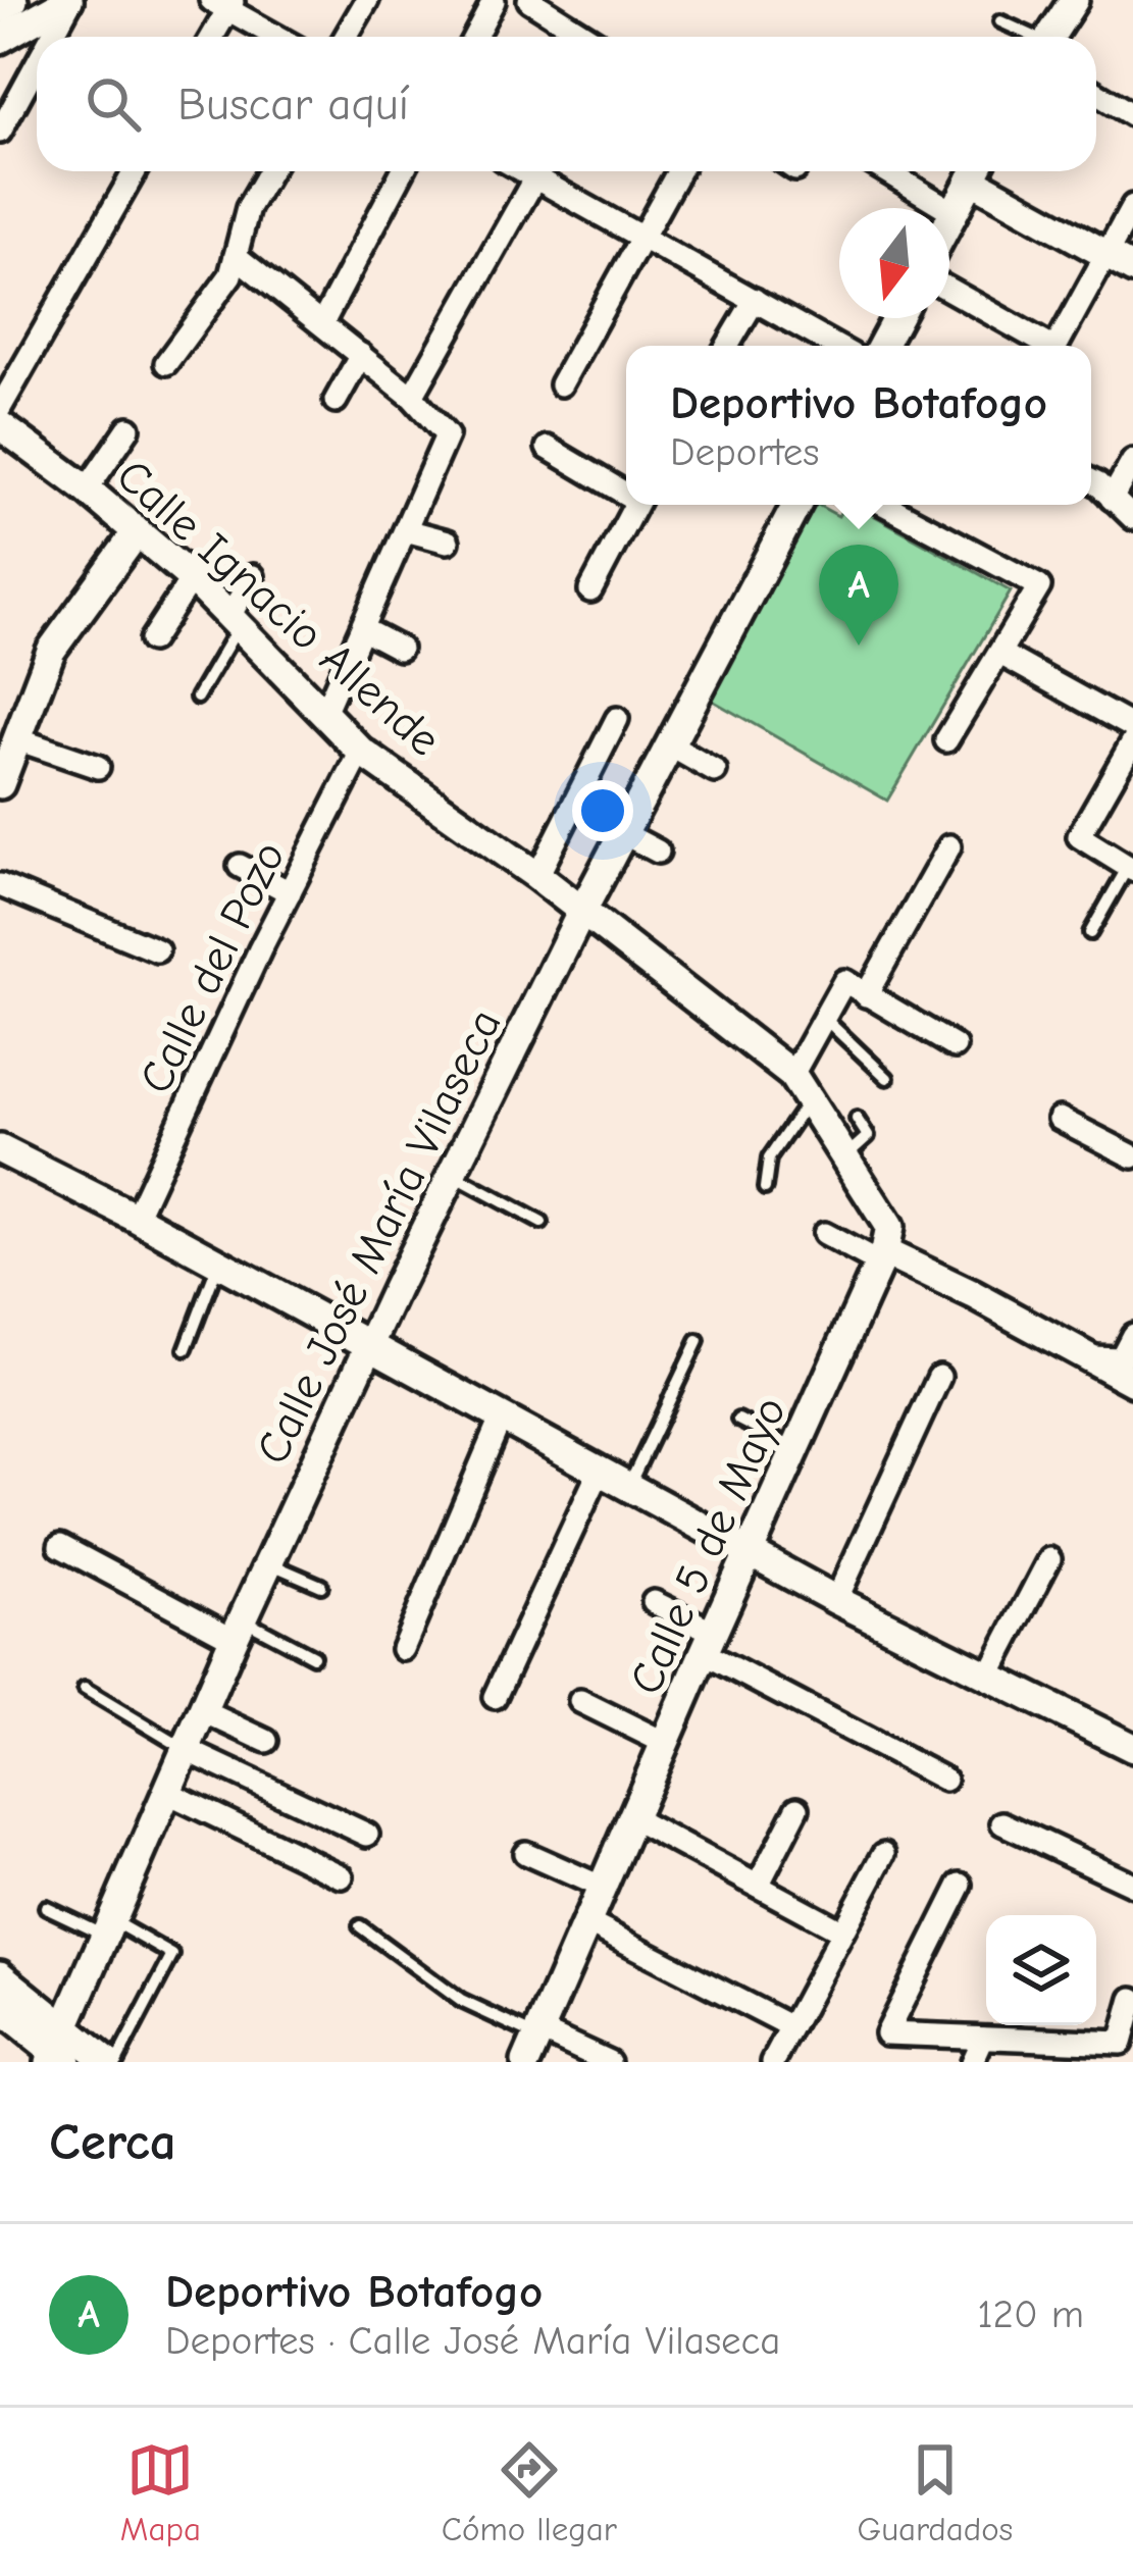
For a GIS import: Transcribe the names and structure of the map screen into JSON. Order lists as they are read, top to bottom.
{
  "streets": {
    "street": [
      "Calle Ignacio Allende",
      "Calle del Pozo",
      "Calle José María Vilaseca",
      "Calle 5 de Mayo"
    ]
  },
  "crossings": [
    ["Calle Ignacio Allende", "Calle del Pozo"],
    ["Calle Ignacio Allende", "Calle José María Vilaseca"]
  ],
  "north": "bottom",
  "page": {
    "search": "Buscar aquí",
    "popup": ["Deportivo Botafogo", "Deportes"],
    "pins": "A",
    "heading": "Cerca",
    "list": [
      {
        "mark": "A",
        "name": "Deportivo Botafogo",
        "note": "Deportes · Calle José María Vilaseca",
        "value": "120 m"
      }
    ],
    "nav": ["Mapa", "Cómo llegar", "Guardados"]
  }
}
